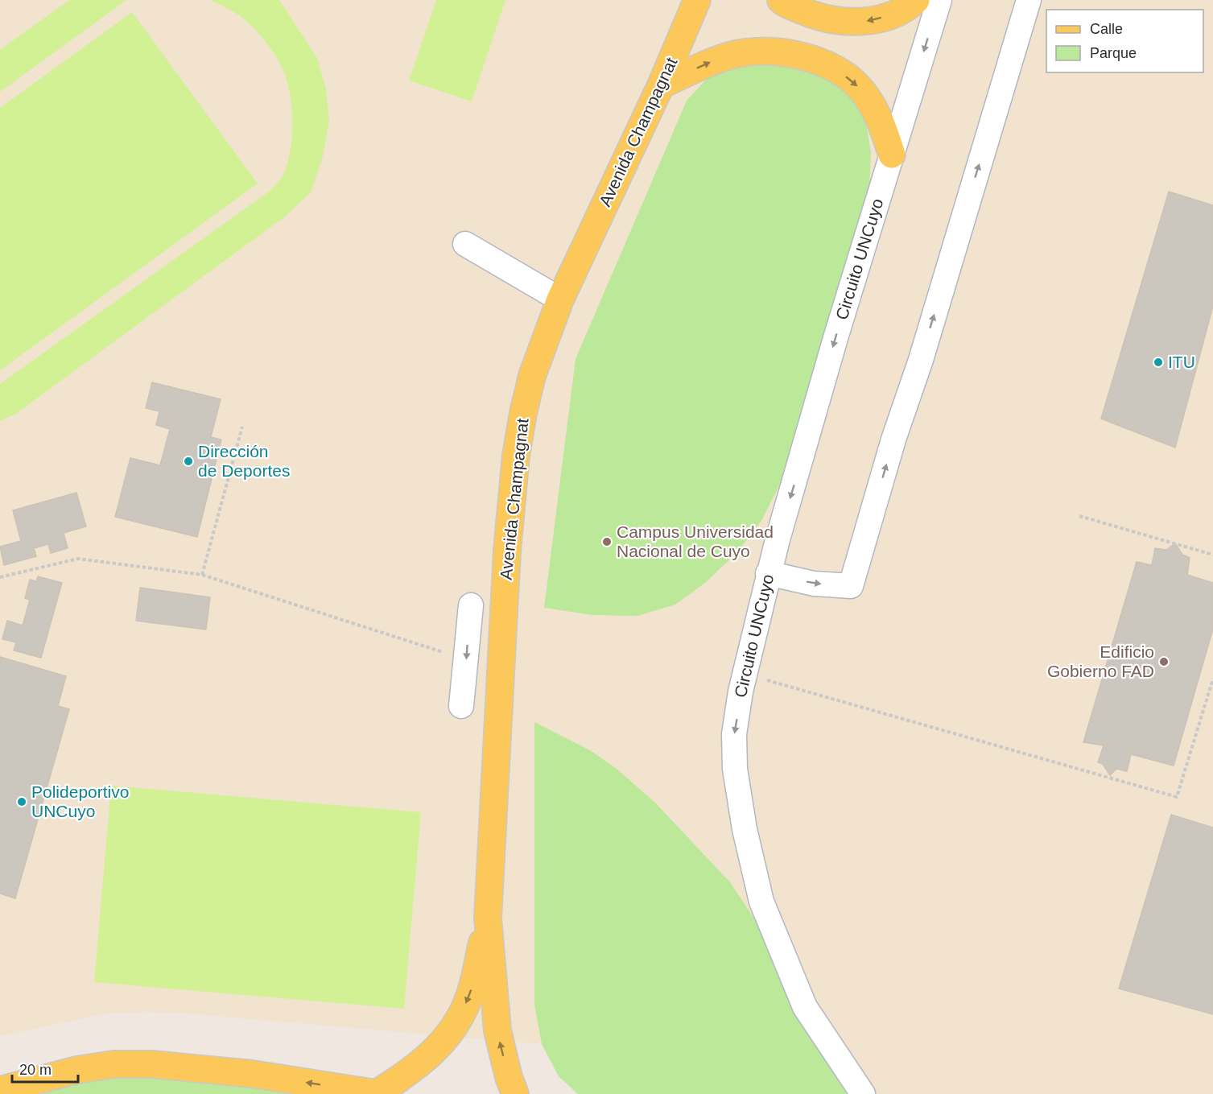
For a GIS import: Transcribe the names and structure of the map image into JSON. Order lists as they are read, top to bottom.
{
  "streets": {
    "main road": ["Avenida Champagnat"],
    "street": ["Circuito UNCuyo"]
  },
  "one_way": ["Circuito UNCuyo"],
  "places": [
    "ITU",
    "Dirección de Deportes",
    "Campus Universidad Nacional de Cuyo",
    "Edificio Gobierno FAD",
    "Polideportivo UNCuyo"
  ],
  "legend": ["Calle", "Parque"],
  "scale_bar": "20 m"
}
